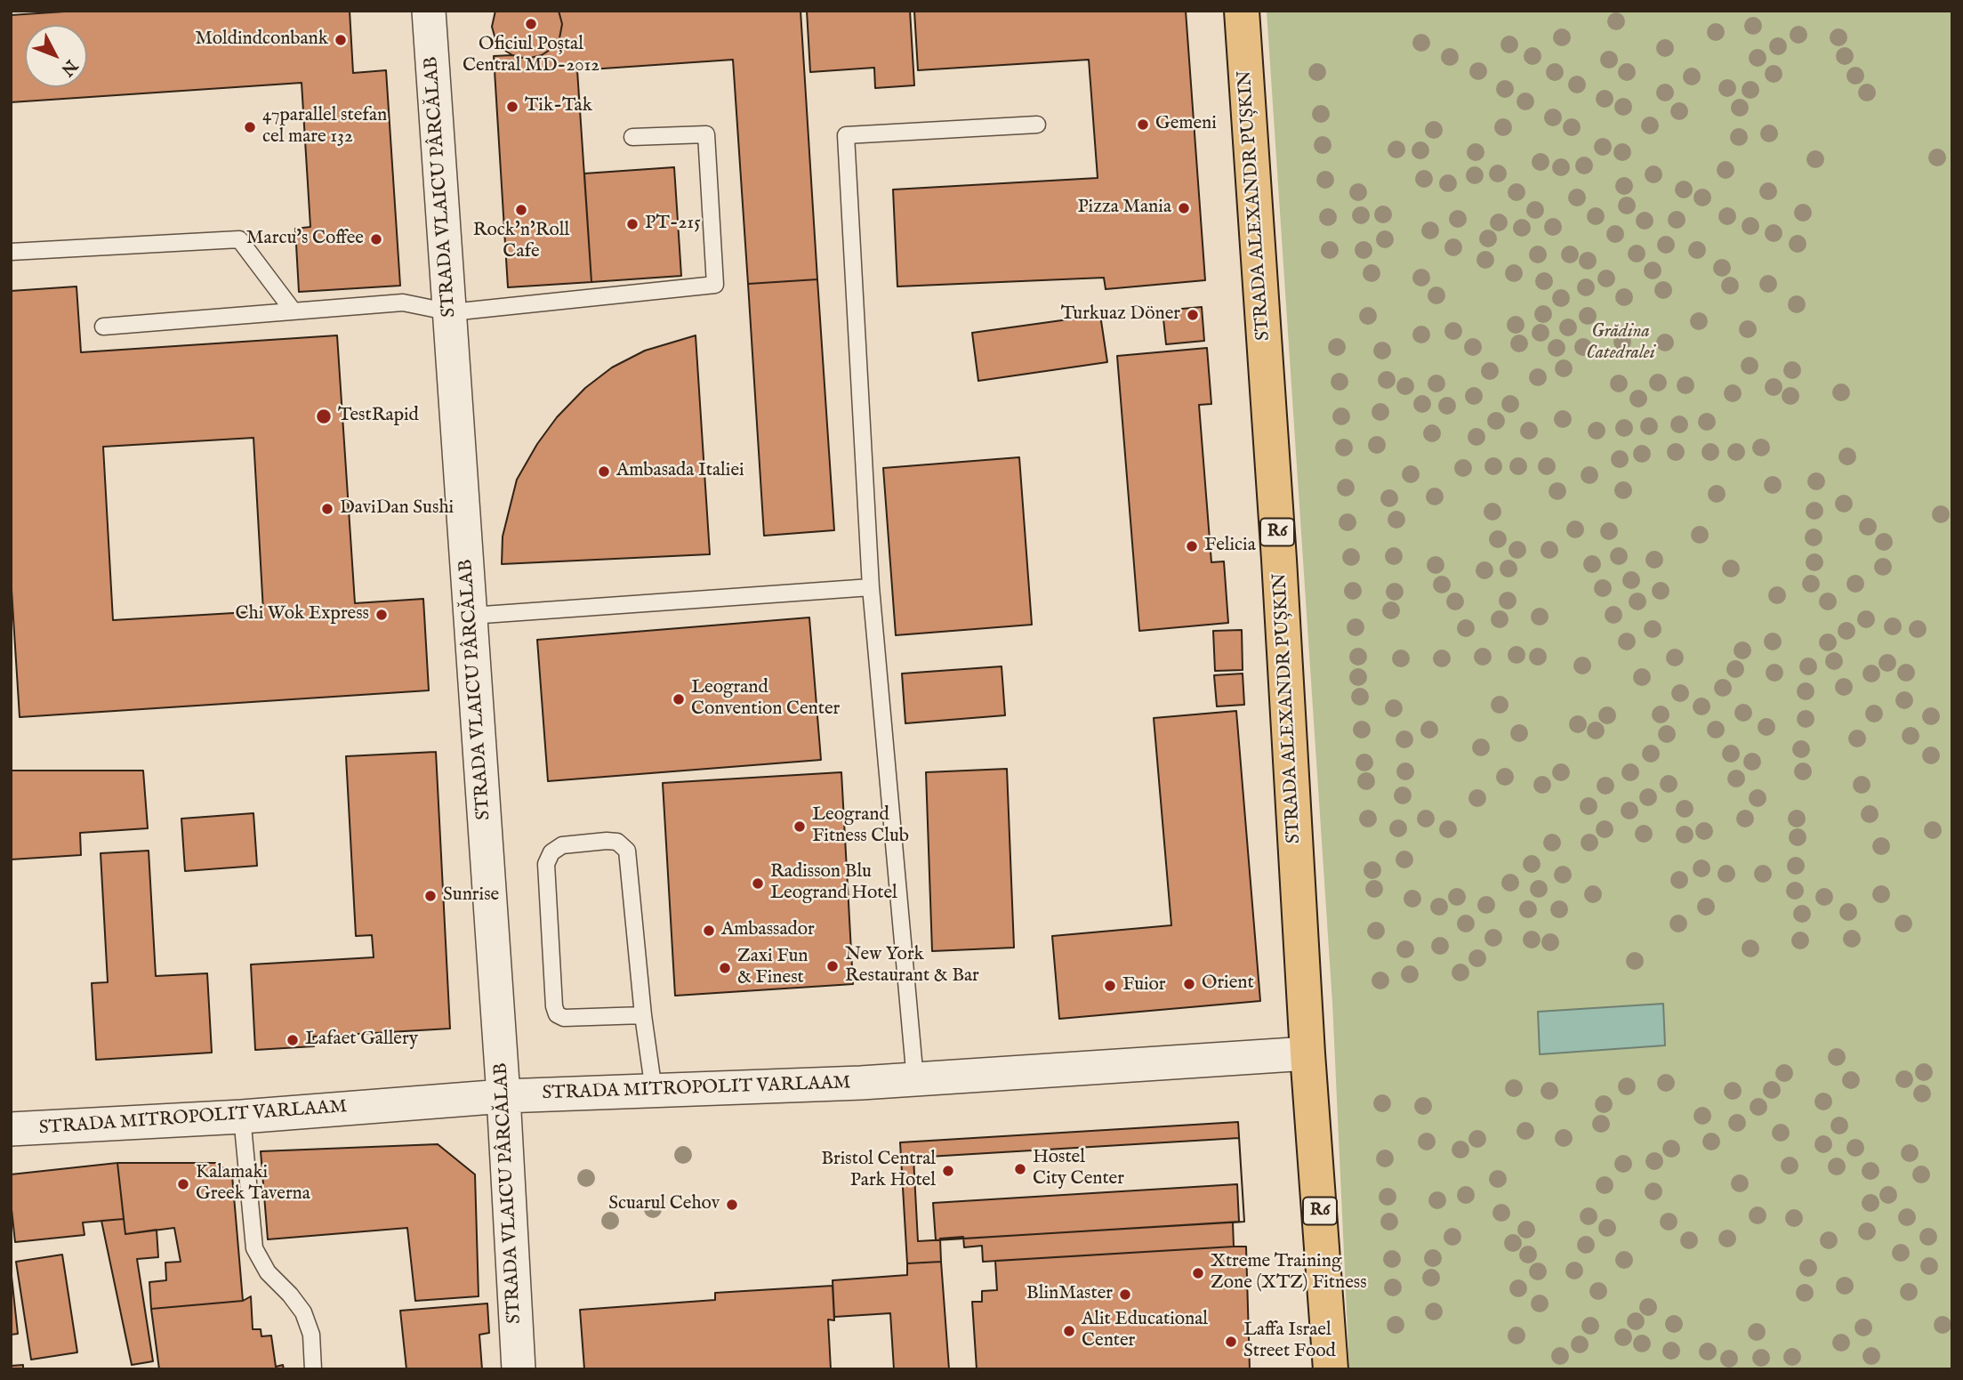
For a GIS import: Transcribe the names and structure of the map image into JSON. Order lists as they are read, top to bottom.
{
  "streets": {
    "main road": ["STRADA ALEXANDR PUȘKIN", "R6"],
    "street": ["STRADA VLAICU PÂRCĂLAB", "STRADA MITROPOLIT VARLAAM"]
  },
  "crossings": [
    ["STRADA VLAICU PÂRCĂLAB", "STRADA MITROPOLIT VARLAAM"],
    ["STRADA ALEXANDR PUȘKIN", "STRADA MITROPOLIT VARLAAM"]
  ],
  "parks": ["Grădina Catedralei"],
  "places": [
    "Oficiul Poștal Central MD-2012",
    "Moldindconbank",
    "Tik-Tak",
    "Gemeni",
    "47parallel stefan cel mare 132",
    "Pizza Mania",
    "Rock'n'Roll Cafe",
    "PT-215",
    "Marcu's Coffee",
    "Turkuaz Döner",
    "TestRapid",
    "Ambasada Italiei",
    "DaviDan Sushi",
    "Felicia",
    "Chi Wok Express",
    "Leogrand Convention Center",
    "Leogrand Fitness Club",
    "Radisson Blu Leogrand Hotel",
    "Sunrise",
    "Ambassador",
    "New York Restaurant & Bar",
    "Zaxi Fun & Finest",
    "Orient",
    "Fuior",
    "Lafaet Gallery",
    "Hostel City Center",
    "Bristol Central Park Hotel",
    "Kalamaki Greek Taverna",
    "Scuarul Cehov",
    "Xtreme Training Zone (XTZ) Fitness",
    "BlinMaster",
    "Alit Educational Center",
    "Laffa Israel Street Food"
  ],
  "north": "bottom right"
}
